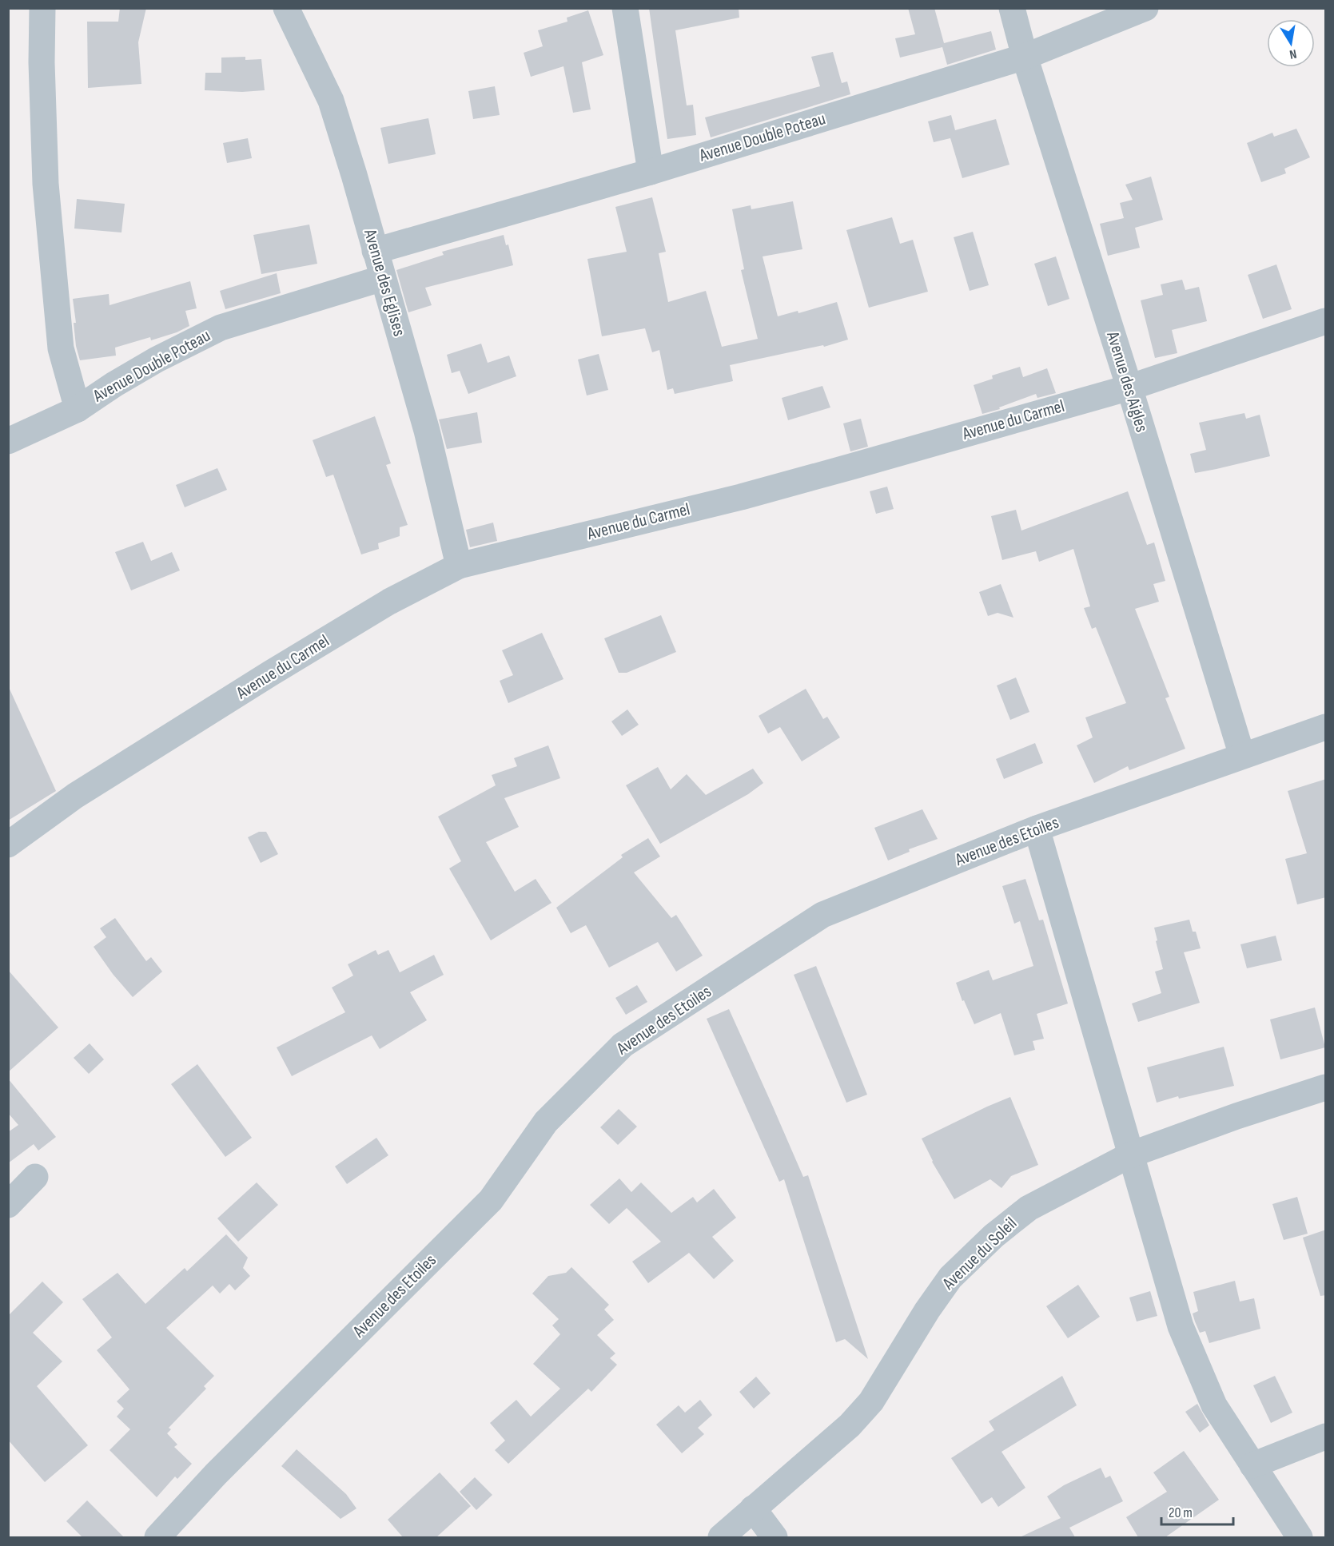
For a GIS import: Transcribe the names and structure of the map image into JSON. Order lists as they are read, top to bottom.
{
  "streets": {
    "street": [
      "Avenue Double Poteau",
      "Avenue des Eglises",
      "Avenue des Aigles",
      "Avenue du Carmel",
      "Avenue des Etoiles",
      "Avenue du Soleil"
    ]
  },
  "crossings": [
    ["Avenue Double Poteau", "Avenue des Eglises"],
    ["Avenue Double Poteau", "Avenue des Aigles"],
    ["Avenue des Eglises", "Avenue du Carmel"],
    ["Avenue des Aigles", "Avenue du Carmel"],
    ["Avenue des Aigles", "Avenue des Etoiles"]
  ],
  "scale_bar": "20 m",
  "north": "bottom"
}
